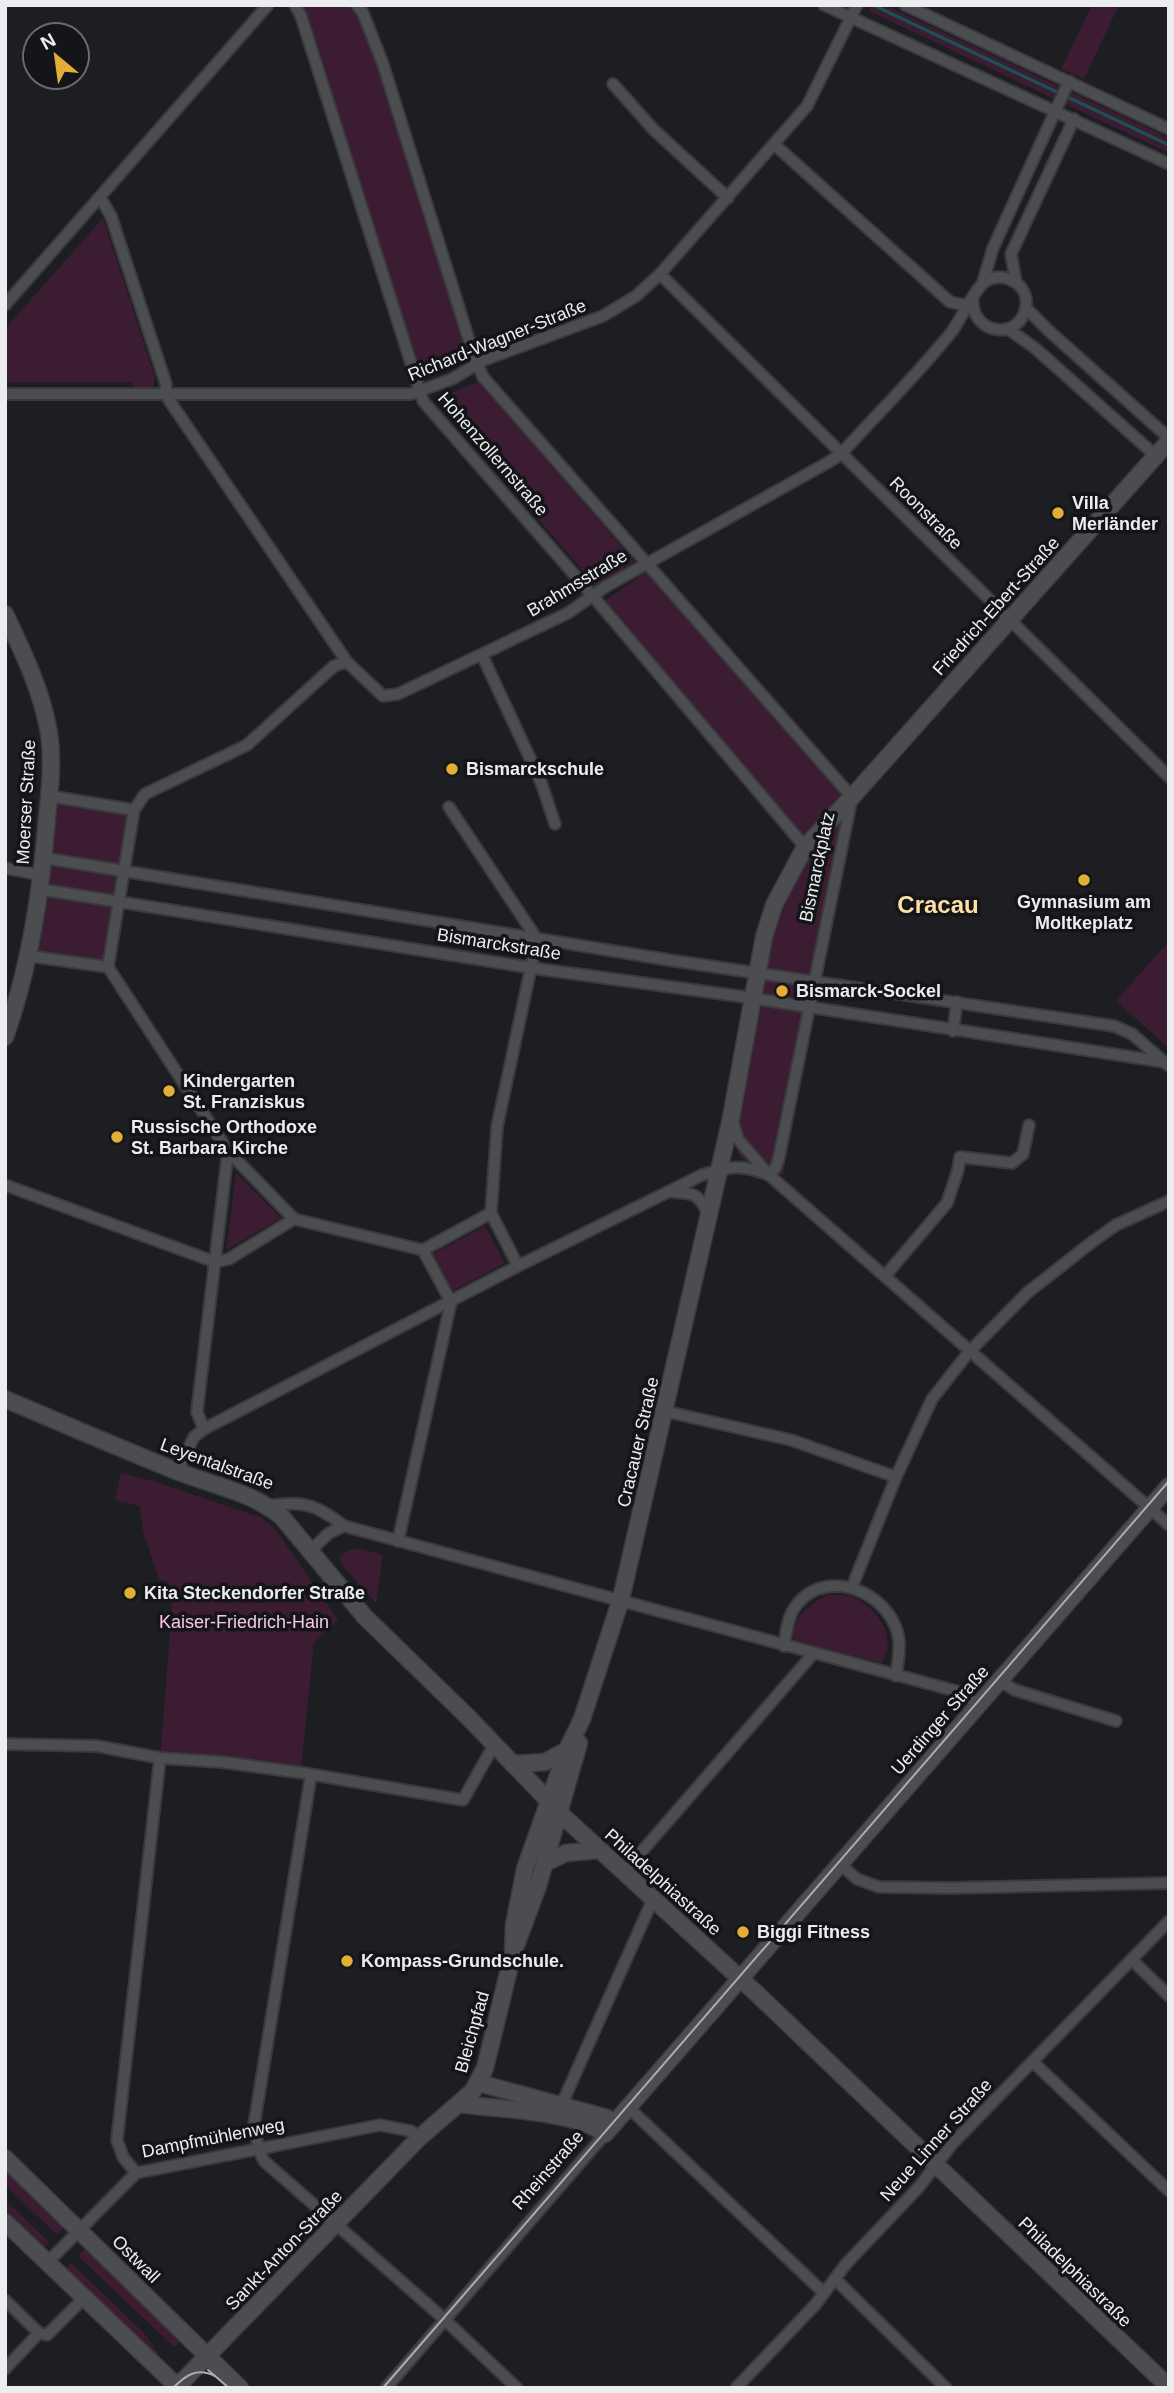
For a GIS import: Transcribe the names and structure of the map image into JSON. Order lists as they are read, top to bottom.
{
  "streets": {
    "street": [
      "Richard-Wagner-Straße",
      "Hohenzollernstraße",
      "Roonstraße",
      "Brahmsstraße",
      "Friedrich-Ebert-Straße",
      "Moerser Straße",
      "Bismarckplatz",
      "Bismarckstraße",
      "Cracauer Straße",
      "Leyentalstraße",
      "Uerdinger Straße",
      "Philadelphiastraße",
      "Bleichpfad",
      "Dampfmühlenweg",
      "Neue Linner Straße",
      "Rheinstraße",
      "Sankt-Anton-Straße",
      "Ostwall"
    ]
  },
  "crossings": [
    ["Richard-Wagner-Straße", "Hohenzollernstraße"],
    ["Richard-Wagner-Straße", "Roonstraße"],
    ["Hohenzollernstraße", "Brahmsstraße"],
    ["Hohenzollernstraße", "Bismarckplatz"],
    ["Roonstraße", "Brahmsstraße"],
    ["Roonstraße", "Friedrich-Ebert-Straße"],
    ["Friedrich-Ebert-Straße", "Bismarckplatz"],
    ["Moerser Straße", "Bismarckstraße"],
    ["Bismarckplatz", "Bismarckstraße"],
    ["Bismarckplatz", "Cracauer Straße"],
    ["Cracauer Straße", "Leyentalstraße"],
    ["Cracauer Straße", "Philadelphiastraße"],
    ["Cracauer Straße", "Bleichpfad"],
    ["Leyentalstraße", "Uerdinger Straße"],
    ["Leyentalstraße", "Philadelphiastraße"],
    ["Uerdinger Straße", "Philadelphiastraße"],
    ["Uerdinger Straße", "Rheinstraße"],
    ["Philadelphiastraße", "Bleichpfad"],
    ["Philadelphiastraße", "Neue Linner Straße"],
    ["Philadelphiastraße", "Rheinstraße"],
    ["Bleichpfad", "Dampfmühlenweg"],
    ["Bleichpfad", "Sankt-Anton-Straße"],
    ["Dampfmühlenweg", "Sankt-Anton-Straße"],
    ["Dampfmühlenweg", "Ostwall"],
    ["Sankt-Anton-Straße", "Ostwall"]
  ],
  "districts": ["Cracau"],
  "parks": ["Kaiser-Friedrich-Hain"],
  "places": [
    "Villa Merländer",
    "Bismarckschule",
    "Gymnasium am Moltkeplatz",
    "Bismarck-Sockel",
    "Kindergarten St. Franziskus",
    "Russische Orthodoxe St. Barbara Kirche",
    "Kita Steckendorfer Straße",
    "Biggi Fitness",
    "Kompass-Grundschule."
  ],
  "north": "top left"
}
